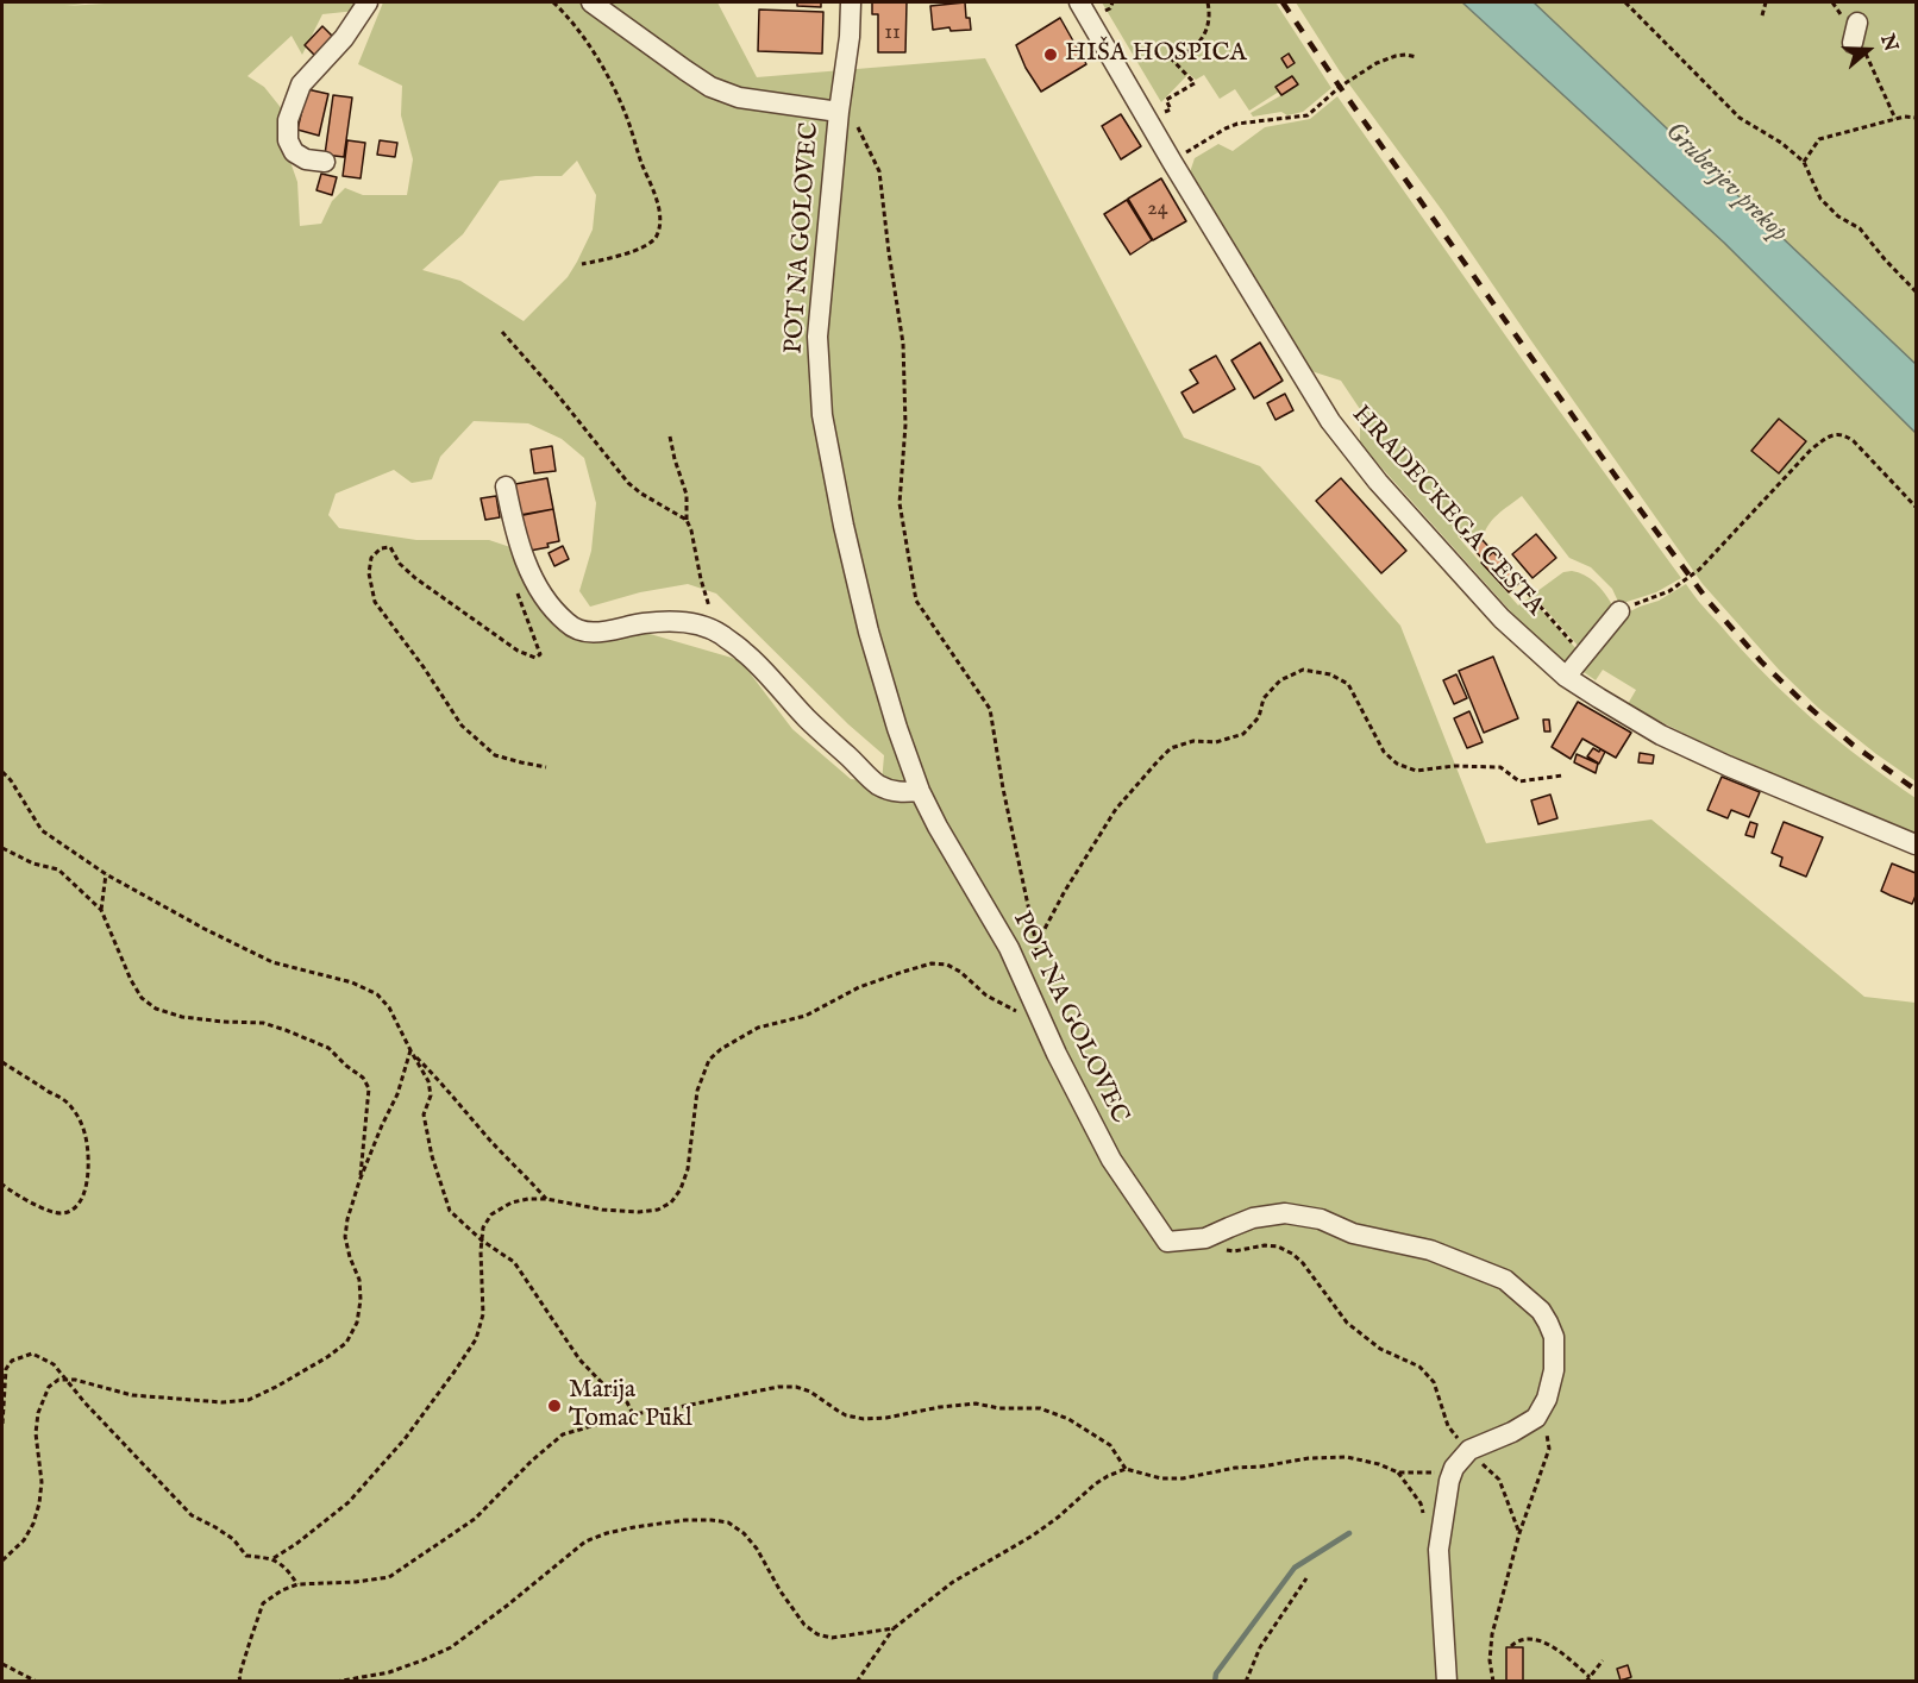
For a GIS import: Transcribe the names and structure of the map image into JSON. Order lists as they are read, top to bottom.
{
  "streets": {
    "street": ["POT NA GOLOVEC", "HRADECKEGA CESTA"]
  },
  "water": ["Gruberjev prekop"],
  "places": ["HIŠA HOSPICA", "Marija Tomac Pukl"],
  "house_numbers": ["11", "24"],
  "north": "right"
}
